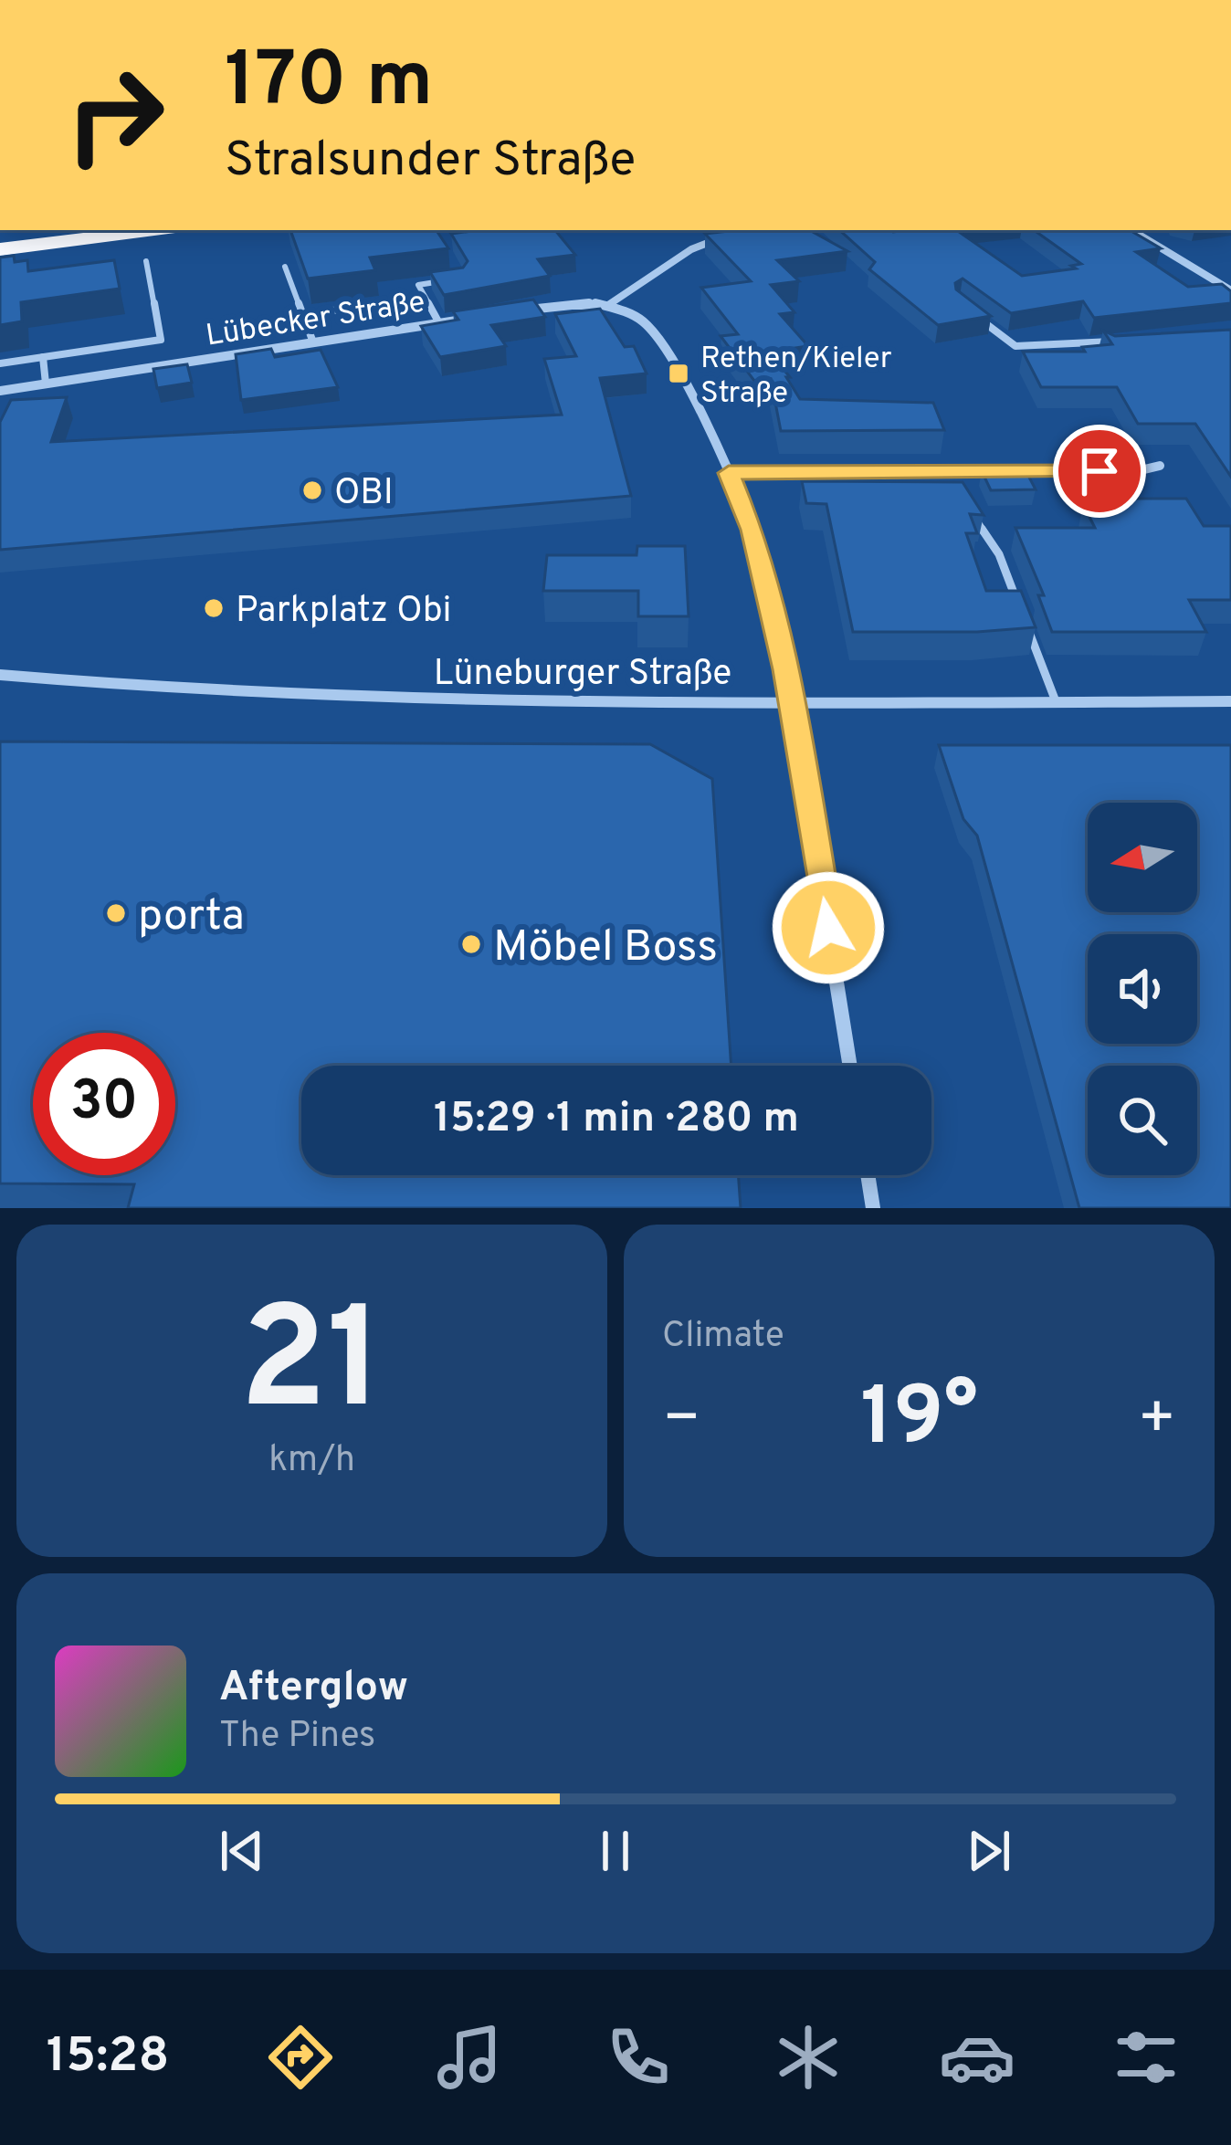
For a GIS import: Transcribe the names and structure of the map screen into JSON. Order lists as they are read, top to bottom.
{
  "streets": {
    "street": ["Lübecker Straße", "Lüneburger Straße"]
  },
  "places": {
    "transit": ["Rethen/Kieler Straße"],
    "other": [
      "OBI",
      "Parkplatz Obi",
      "porta",
      "Möbel Boss"
    ]
  },
  "north": "left",
  "page": {
    "turn": ["170 m", "Stralsunder Straße"],
    "limit": "30",
    "trip": "15:29 · 1 min · 280 m",
    "tile": [
      ["21", "km/h"],
      "Climate"
    ],
    "heat": ["−", "19°", "+"],
    "song": ["Afterglow", "The Pines"],
    "tabs": "15:28"
  }
}
